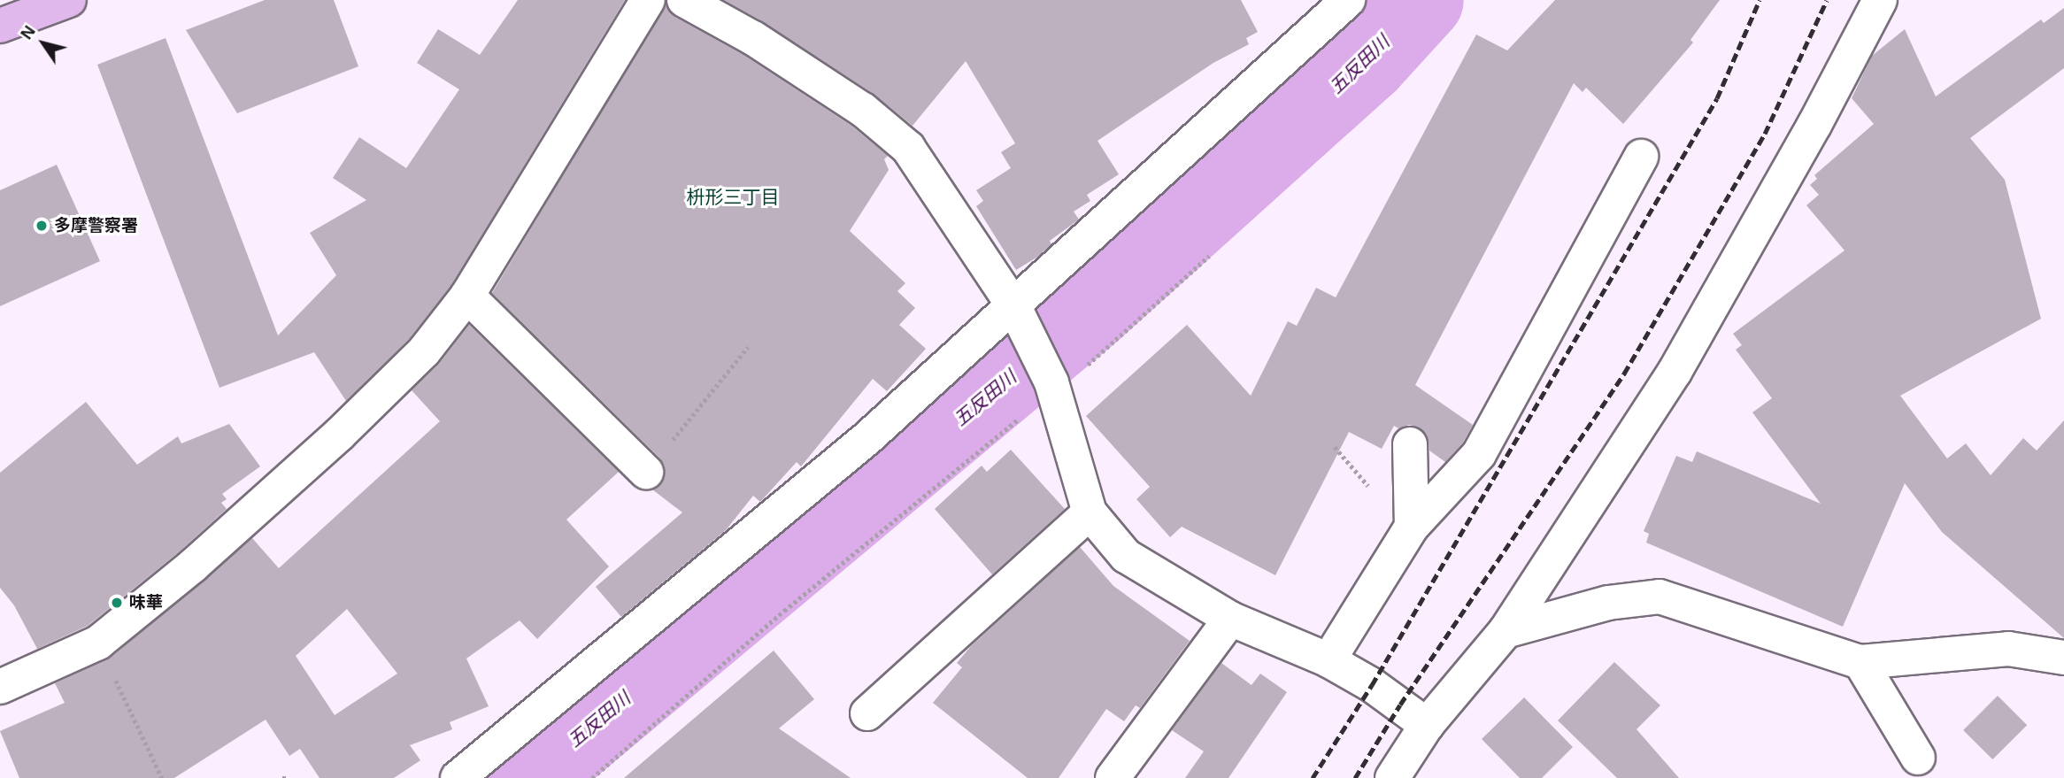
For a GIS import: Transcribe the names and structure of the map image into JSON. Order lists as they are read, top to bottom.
{
  "districts": ["枡形三丁目"],
  "water": ["五反田川"],
  "places": ["多摩警察署", "味華"],
  "north": "top left"
}
